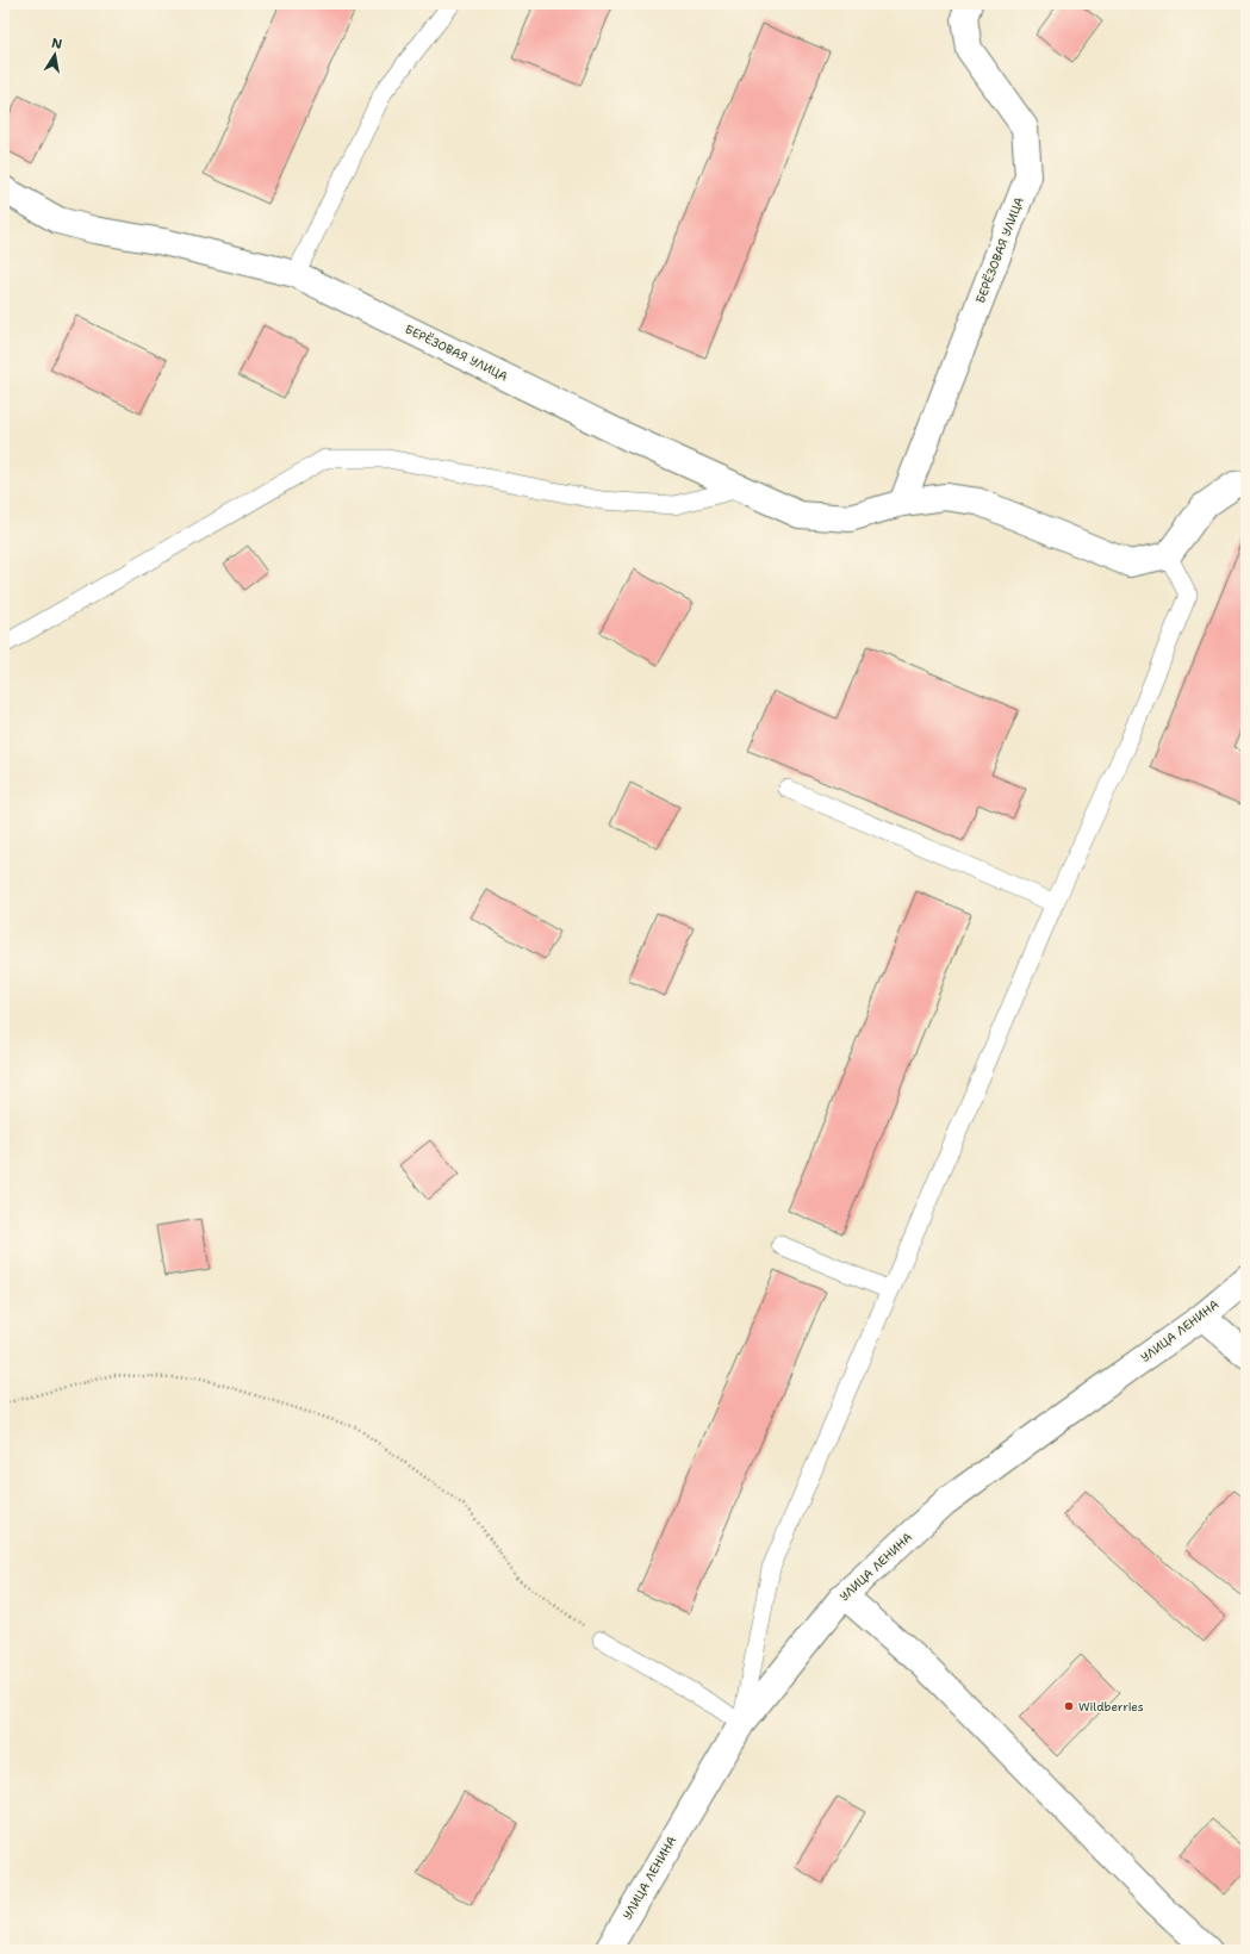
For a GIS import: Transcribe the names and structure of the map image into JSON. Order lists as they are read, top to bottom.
{
  "streets": {
    "street": ["БЕРЁЗОВАЯ УЛИЦА", "УЛИЦА ЛЕНИНА"]
  },
  "places": ["Wildberries"],
  "north": "top"
}
